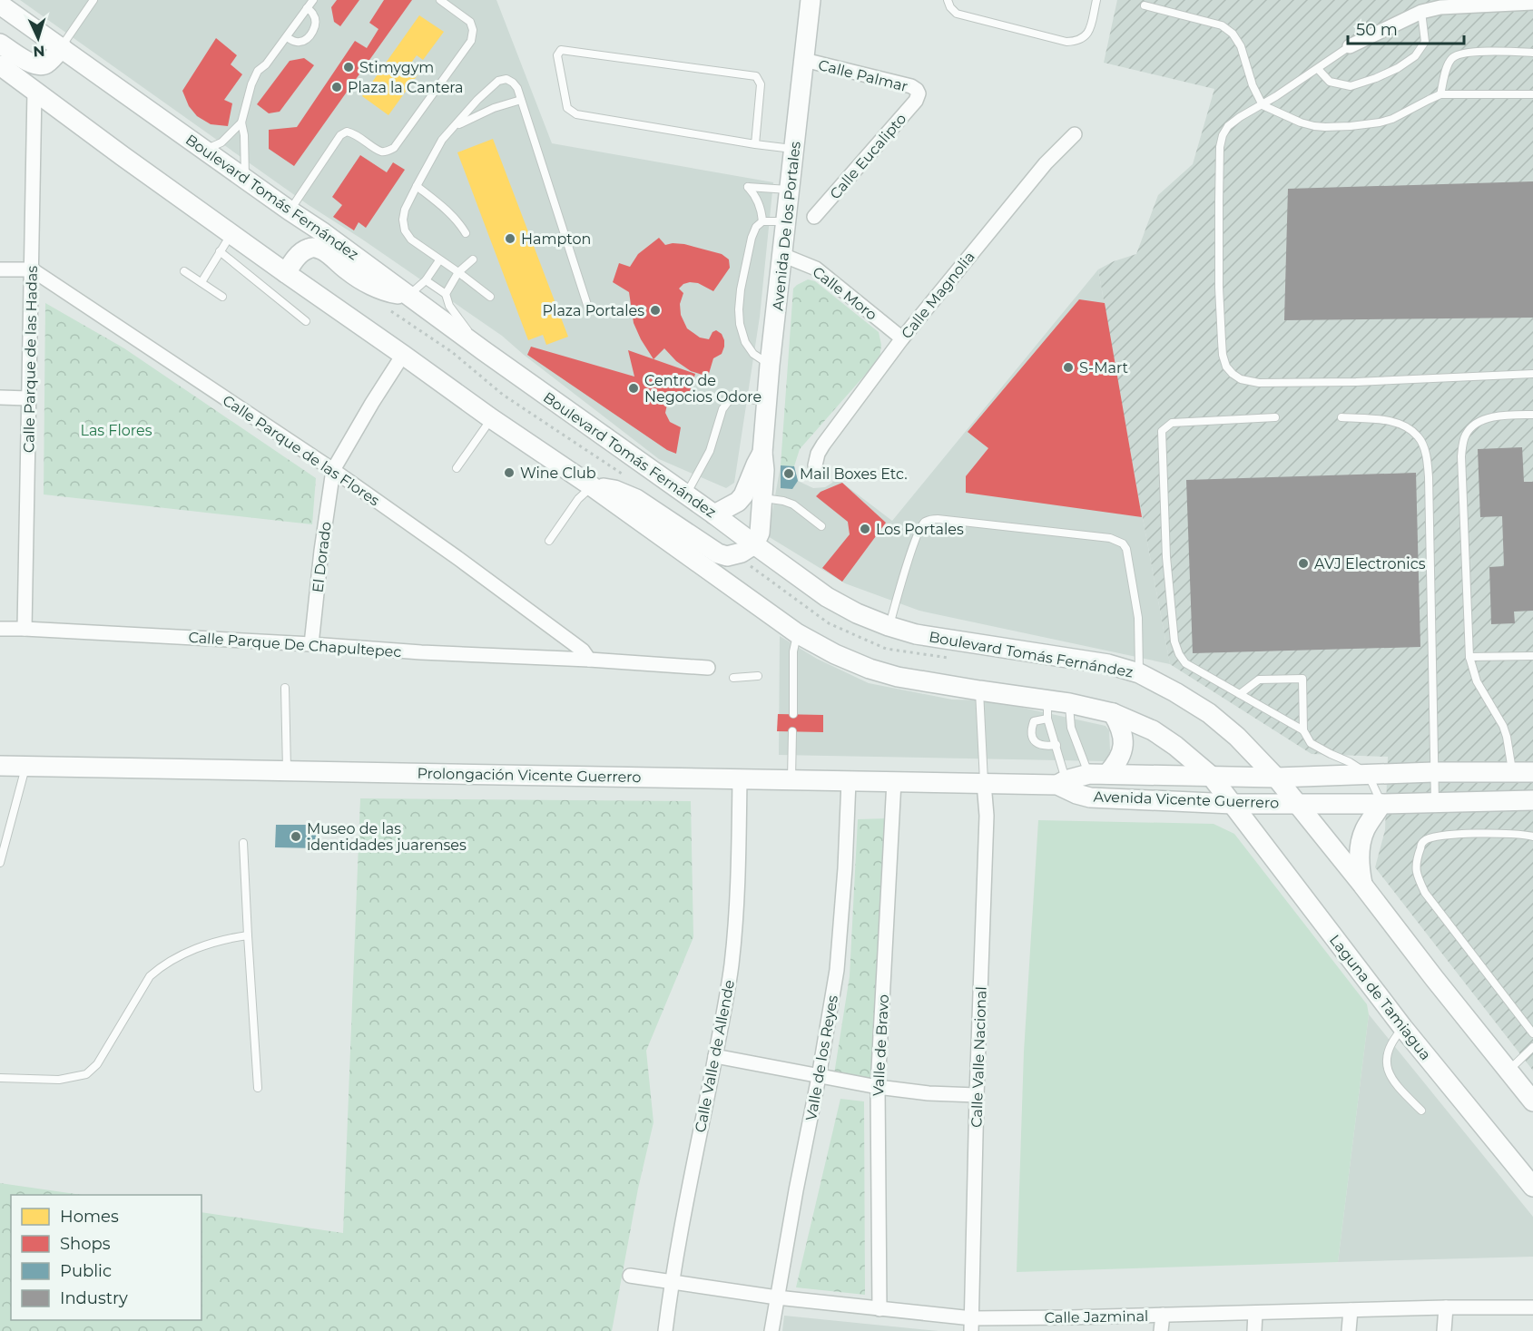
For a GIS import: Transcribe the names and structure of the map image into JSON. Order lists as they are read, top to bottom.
{
  "streets": {
    "main road": [
      "Boulevard Tomás Fernández",
      "Avenida De los Portales",
      "Prolongación Vicente Guerrero",
      "Avenida Vicente Guerrero",
      "Laguna de Tamiagua"
    ],
    "street": [
      "Calle Palmar",
      "Calle Eucalipto",
      "Calle Moro",
      "Calle Magnolia",
      "Calle Parque de las Hadas",
      "Calle Parque de las Flores",
      "El Dorado",
      "Calle Parque De Chapultepec",
      "Valle de Bravo",
      "Calle Valle de Allende",
      "Calle Valle Nacional",
      "Valle de los Reyes",
      "Calle Jazminal"
    ]
  },
  "crossings": [
    ["Calle Palmar", "Calle Eucalipto"],
    ["Calle Palmar", "Avenida De los Portales"],
    ["Boulevard Tomás Fernández", "Avenida De los Portales"],
    ["Boulevard Tomás Fernández", "Avenida Vicente Guerrero"],
    ["Avenida De los Portales", "Calle Moro"],
    ["Calle Moro", "Calle Magnolia"],
    ["Calle Parque de las Hadas", "Calle Parque de las Flores"],
    ["Calle Parque de las Hadas", "Calle Parque De Chapultepec"],
    ["Calle Parque de las Flores", "El Dorado"],
    ["Calle Parque de las Flores", "Calle Parque De Chapultepec"],
    ["El Dorado", "Calle Parque De Chapultepec"],
    ["Prolongación Vicente Guerrero", "Avenida Vicente Guerrero"],
    ["Prolongación Vicente Guerrero", "Valle de Bravo"],
    ["Prolongación Vicente Guerrero", "Calle Valle de Allende"],
    ["Prolongación Vicente Guerrero", "Calle Valle Nacional"],
    ["Prolongación Vicente Guerrero", "Valle de los Reyes"],
    ["Avenida Vicente Guerrero", "Laguna de Tamiagua"],
    ["Valle de Bravo", "Calle Jazminal"],
    ["Calle Valle de Allende", "Calle Jazminal"],
    ["Calle Valle Nacional", "Calle Jazminal"],
    ["Valle de los Reyes", "Calle Jazminal"]
  ],
  "parks": ["Las Flores"],
  "places": [
    "Stimygym",
    "Plaza la Cantera",
    "Hampton",
    "Plaza Portales",
    "S-Mart",
    "Centro de Negocios Odore",
    "Wine Club",
    "Mail Boxes Etc.",
    "Los Portales",
    "AVJ Electronics",
    "Museo de las identidades juarenses"
  ],
  "legend": [
    "Homes",
    "Shops",
    "Public",
    "Industry"
  ],
  "scale_bar": "50 m",
  "north": "bottom"
}
